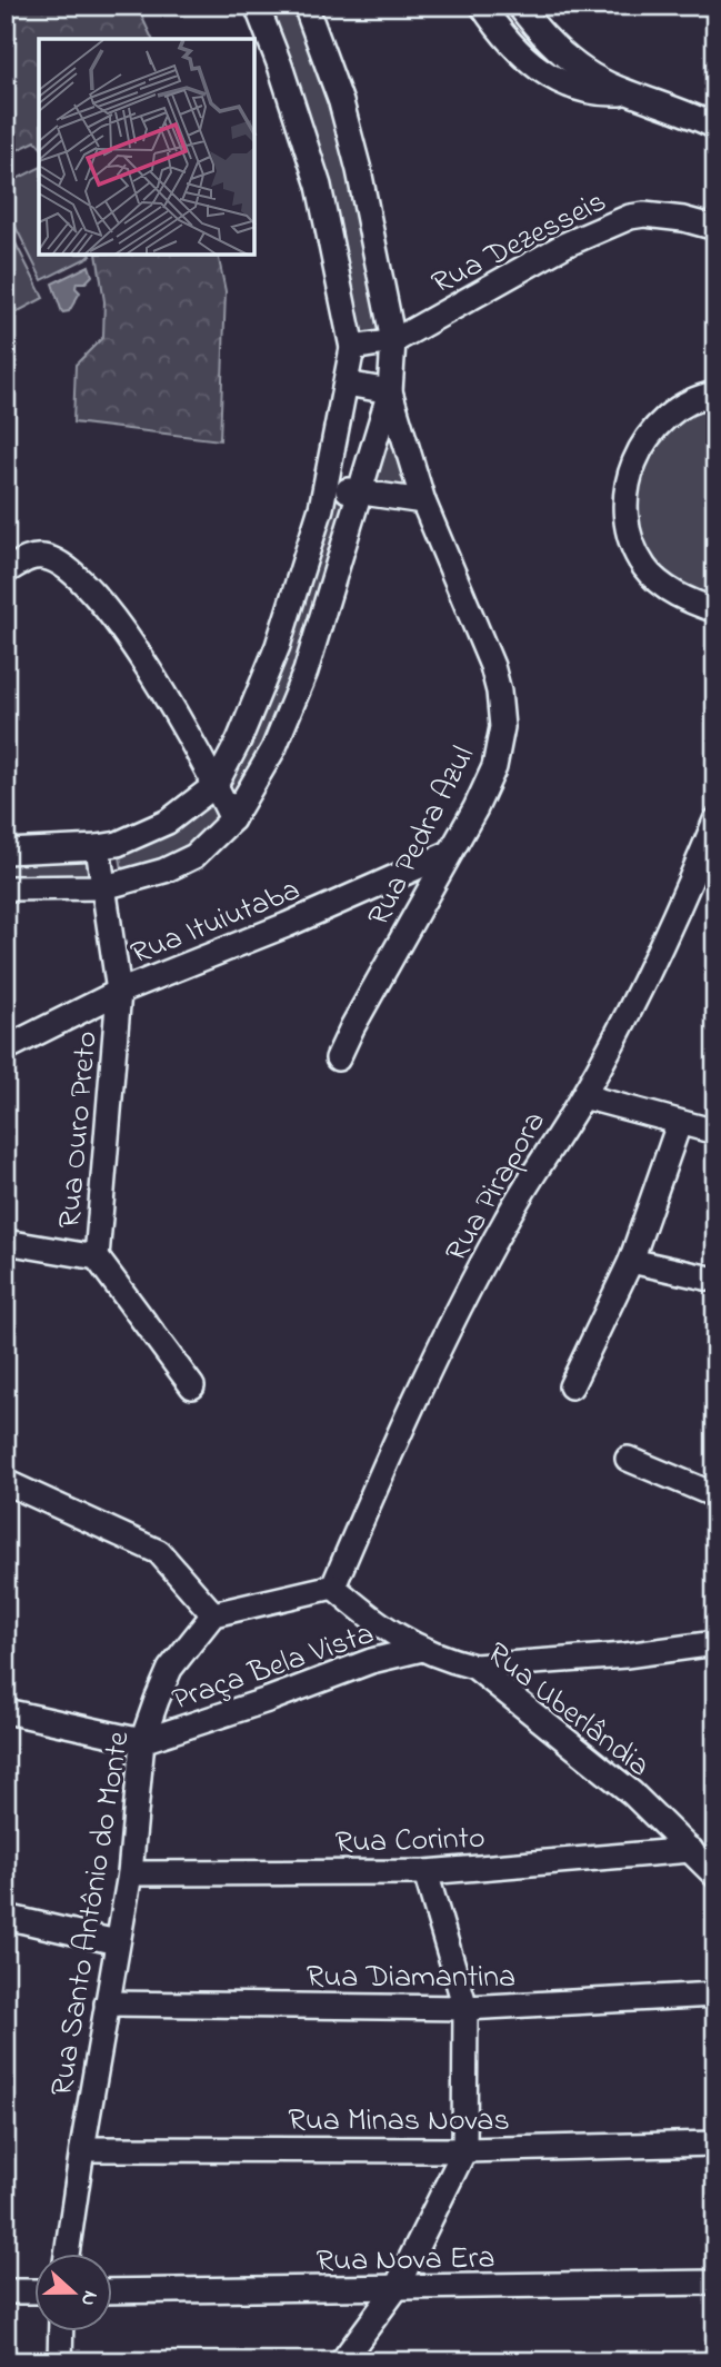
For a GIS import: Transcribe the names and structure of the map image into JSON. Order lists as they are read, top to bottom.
{
  "streets": {
    "street": [
      "Rua Dezesseis",
      "Rua Pedra Azul",
      "Rua Ituiutaba",
      "Rua Ouro Preto",
      "Rua Pirapora",
      "Praça Bela Vista",
      "Rua Uberlândia",
      "Rua Corinto",
      "Rua Santo Antônio do Monte",
      "Rua Diamantina",
      "Rua Minas Novas",
      "Rua Nova Era"
    ]
  },
  "crossings": [
    ["Rua Pedra Azul", "Rua Ituiutaba"],
    ["Rua Ituiutaba", "Rua Ouro Preto"],
    ["Rua Pirapora", "Rua Uberlândia"],
    ["Praça Bela Vista", "Rua Uberlândia"],
    ["Praça Bela Vista", "Rua Santo Antônio do Monte"],
    ["Rua Uberlândia", "Rua Corinto"],
    ["Rua Corinto", "Rua Santo Antônio do Monte"],
    ["Rua Santo Antônio do Monte", "Rua Diamantina"],
    ["Rua Santo Antônio do Monte", "Rua Minas Novas"]
  ],
  "north": "right"
}
